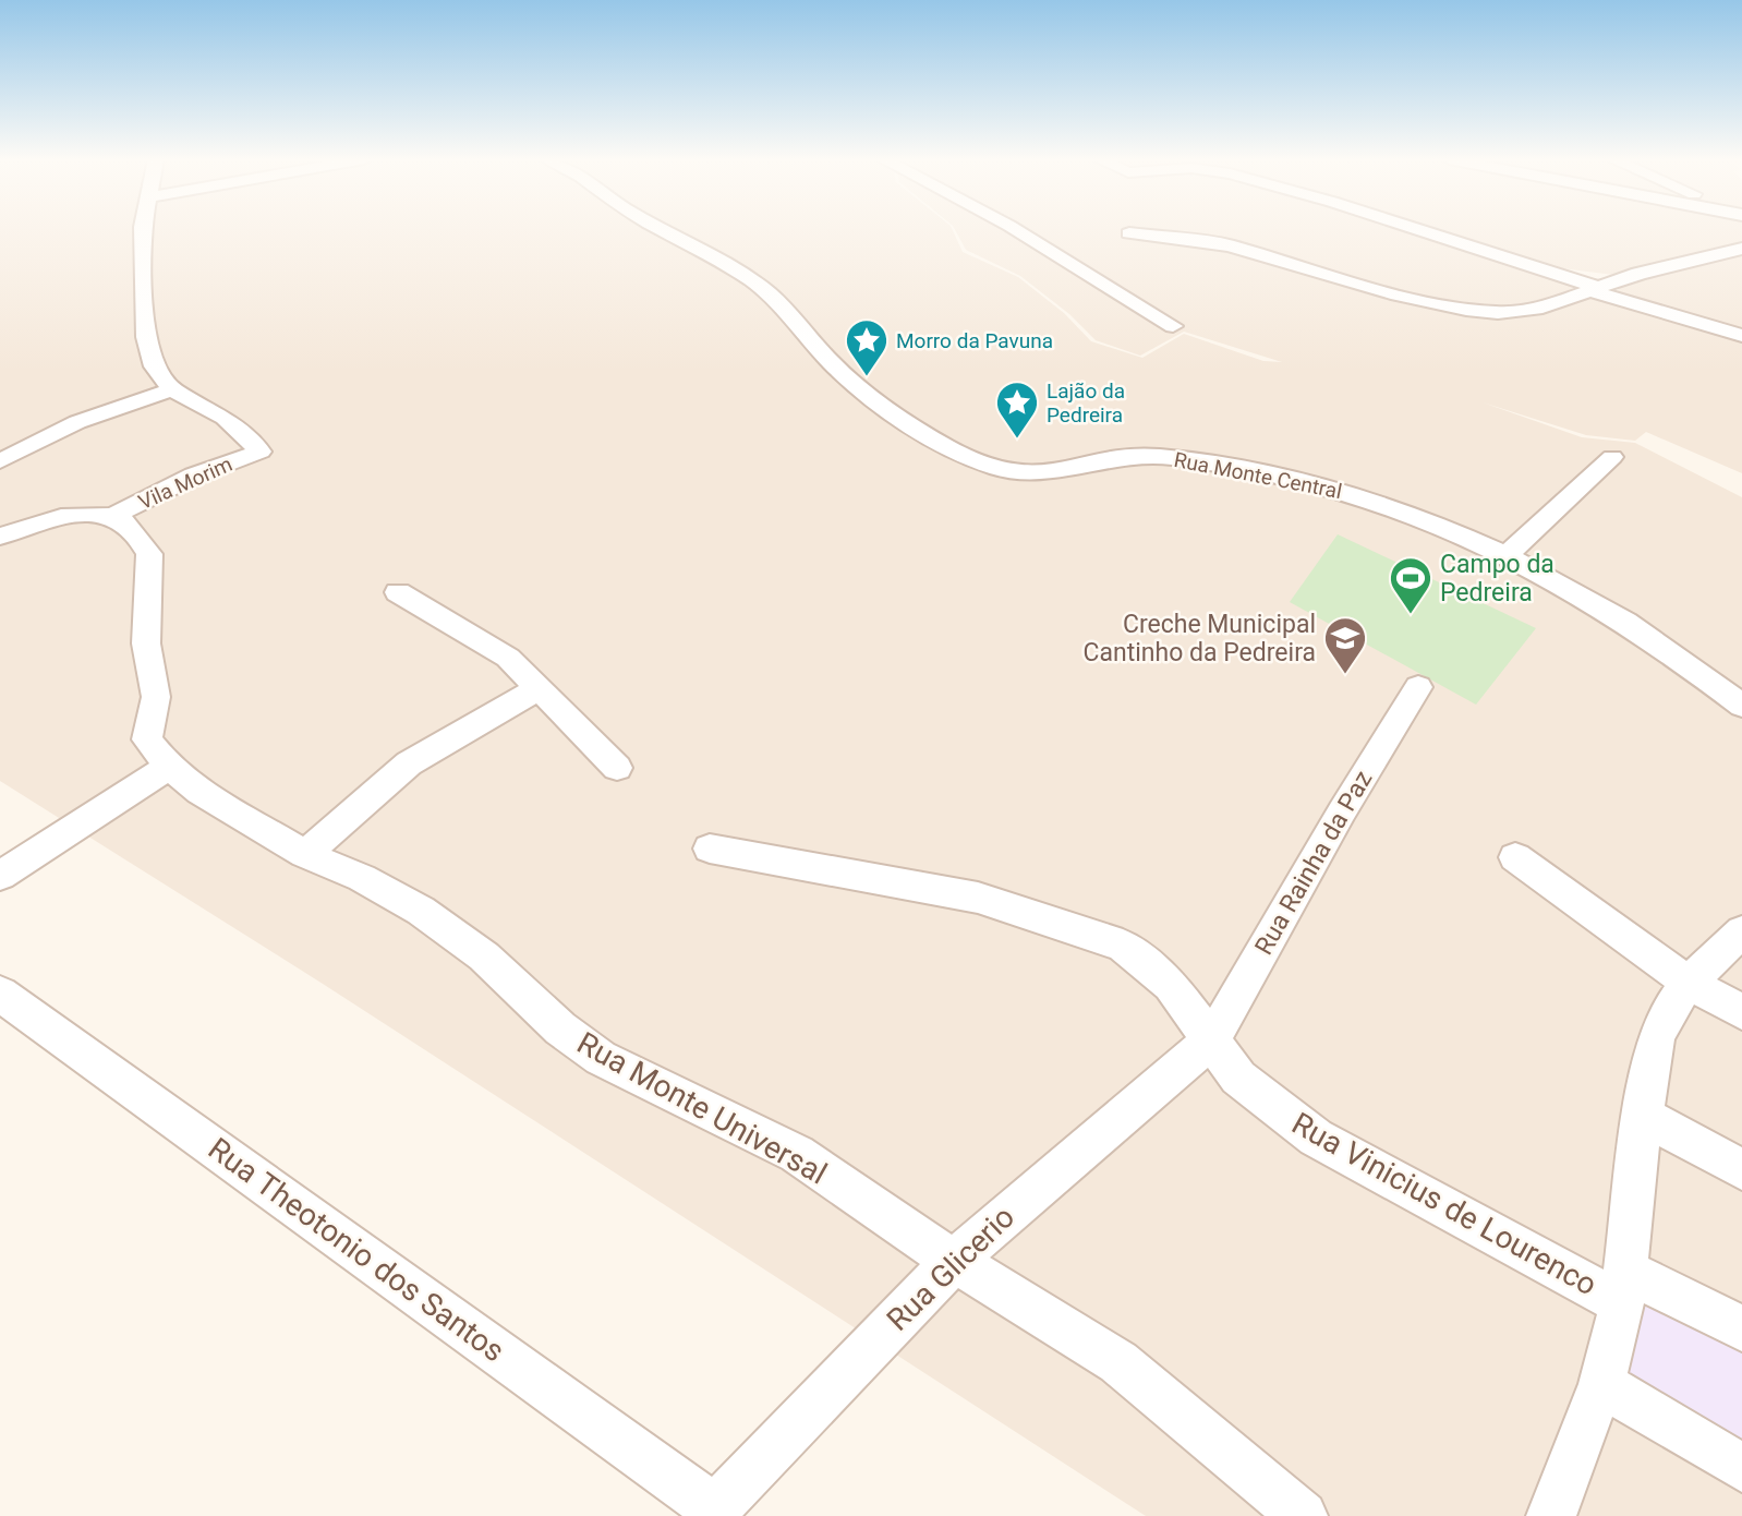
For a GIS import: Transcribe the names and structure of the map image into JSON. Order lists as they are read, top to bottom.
{
  "streets": {
    "street": [
      "Rua Monte Central",
      "Vila Morim",
      "Rua Rainha da Paz",
      "Rua Monte Universal",
      "Rua Vinicius de Lourenco",
      "Rua Theotonio dos Santos",
      "Rua Glicerio"
    ]
  },
  "crossings": [
    ["Vila Morim", "Rua Monte Universal"],
    ["Rua Rainha da Paz", "Rua Vinicius de Lourenco"],
    ["Rua Rainha da Paz", "Rua Glicerio"],
    ["Rua Monte Universal", "Rua Glicerio"],
    ["Rua Vinicius de Lourenco", "Rua Glicerio"],
    ["Rua Theotonio dos Santos", "Rua Glicerio"]
  ],
  "places": {
    "place": ["Morro da Pavuna", "Lajão da Pedreira"],
    "sports": ["Campo da Pedreira"],
    "school or university": ["Creche Municipal Cantinho da Pedreira"]
  }
}
